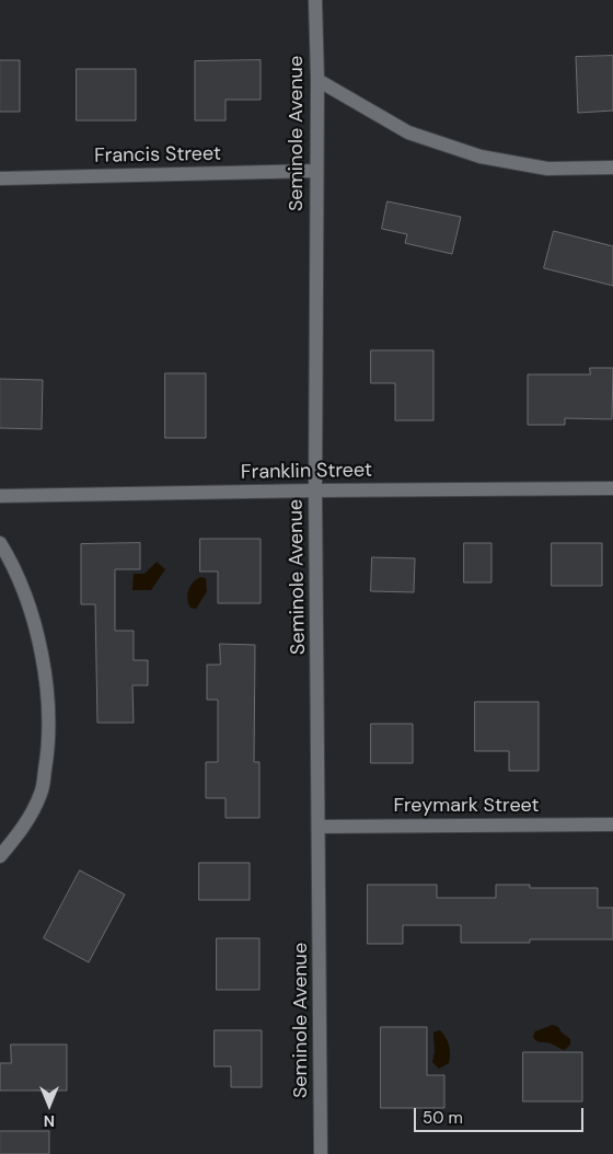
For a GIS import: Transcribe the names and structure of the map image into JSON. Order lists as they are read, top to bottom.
{
  "streets": {
    "street": [
      "Seminole Avenue",
      "Francis Street",
      "Franklin Street",
      "Freymark Street"
    ]
  },
  "crossings": [
    ["Seminole Avenue", "Francis Street"],
    ["Seminole Avenue", "Franklin Street"],
    ["Seminole Avenue", "Freymark Street"]
  ],
  "scale_bar": "50 m",
  "north": "bottom"
}
